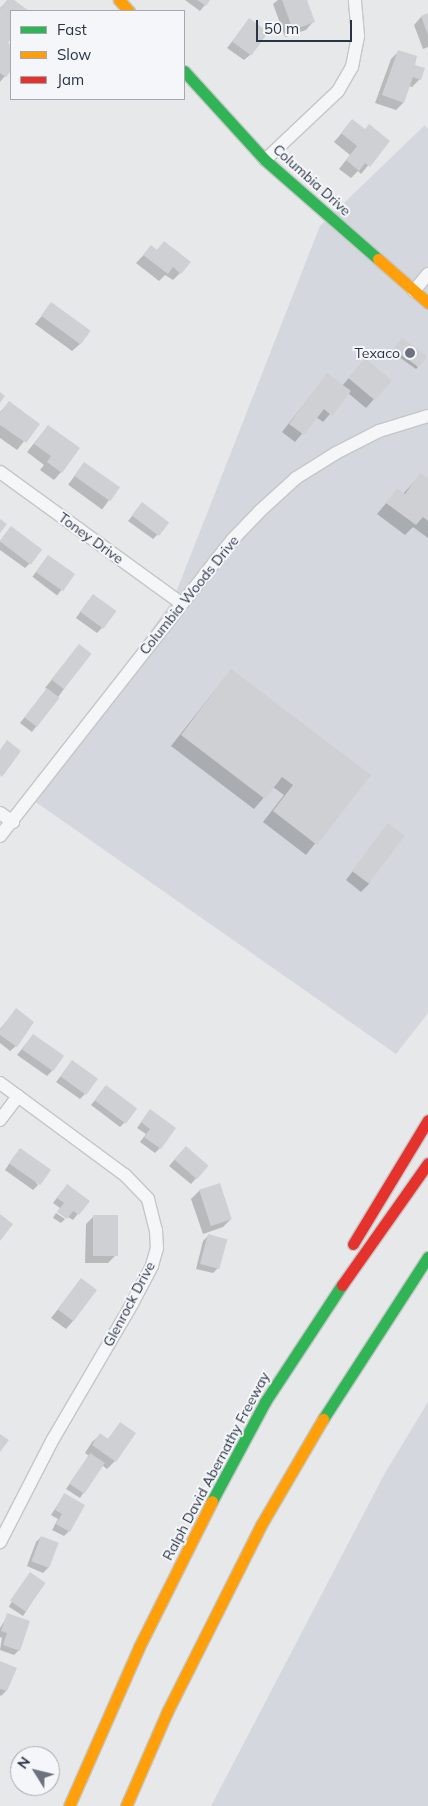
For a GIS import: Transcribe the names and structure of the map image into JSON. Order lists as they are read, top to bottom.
{
  "streets": {
    "main road": ["Columbia Drive", "Ralph David Abernathy Freeway"],
    "street": ["Toney Drive", "Columbia Woods Drive", "Glenrock Drive"]
  },
  "crossings": [
    ["Toney Drive", "Columbia Woods Drive"]
  ],
  "places": ["Texaco"],
  "legend": ["Fast", "Slow", "Jam"],
  "scale_bar": "50 m",
  "north": "top left"
}
